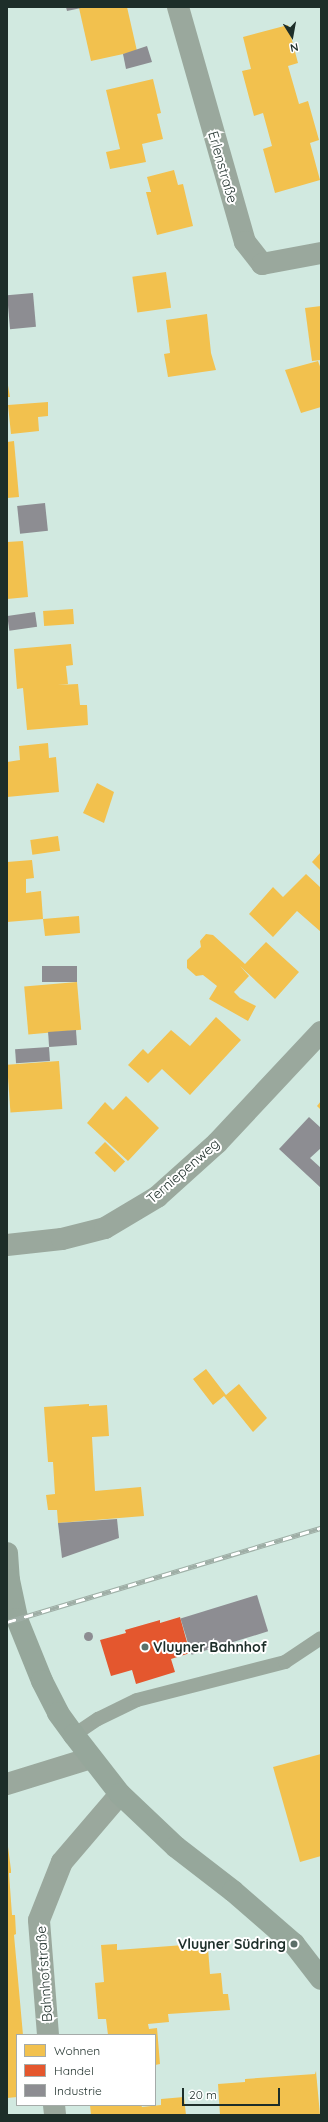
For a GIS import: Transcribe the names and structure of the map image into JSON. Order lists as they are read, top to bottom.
{
  "streets": {
    "street": ["Erlenstraße", "Terniepenweg", "Bahnhofstraße"]
  },
  "places": ["Vluyner Bahnhof", "Vluyner Südring"],
  "legend": ["Wohnen", "Handel", "Industrie"],
  "scale_bar": "20 m",
  "north": "bottom"
}
